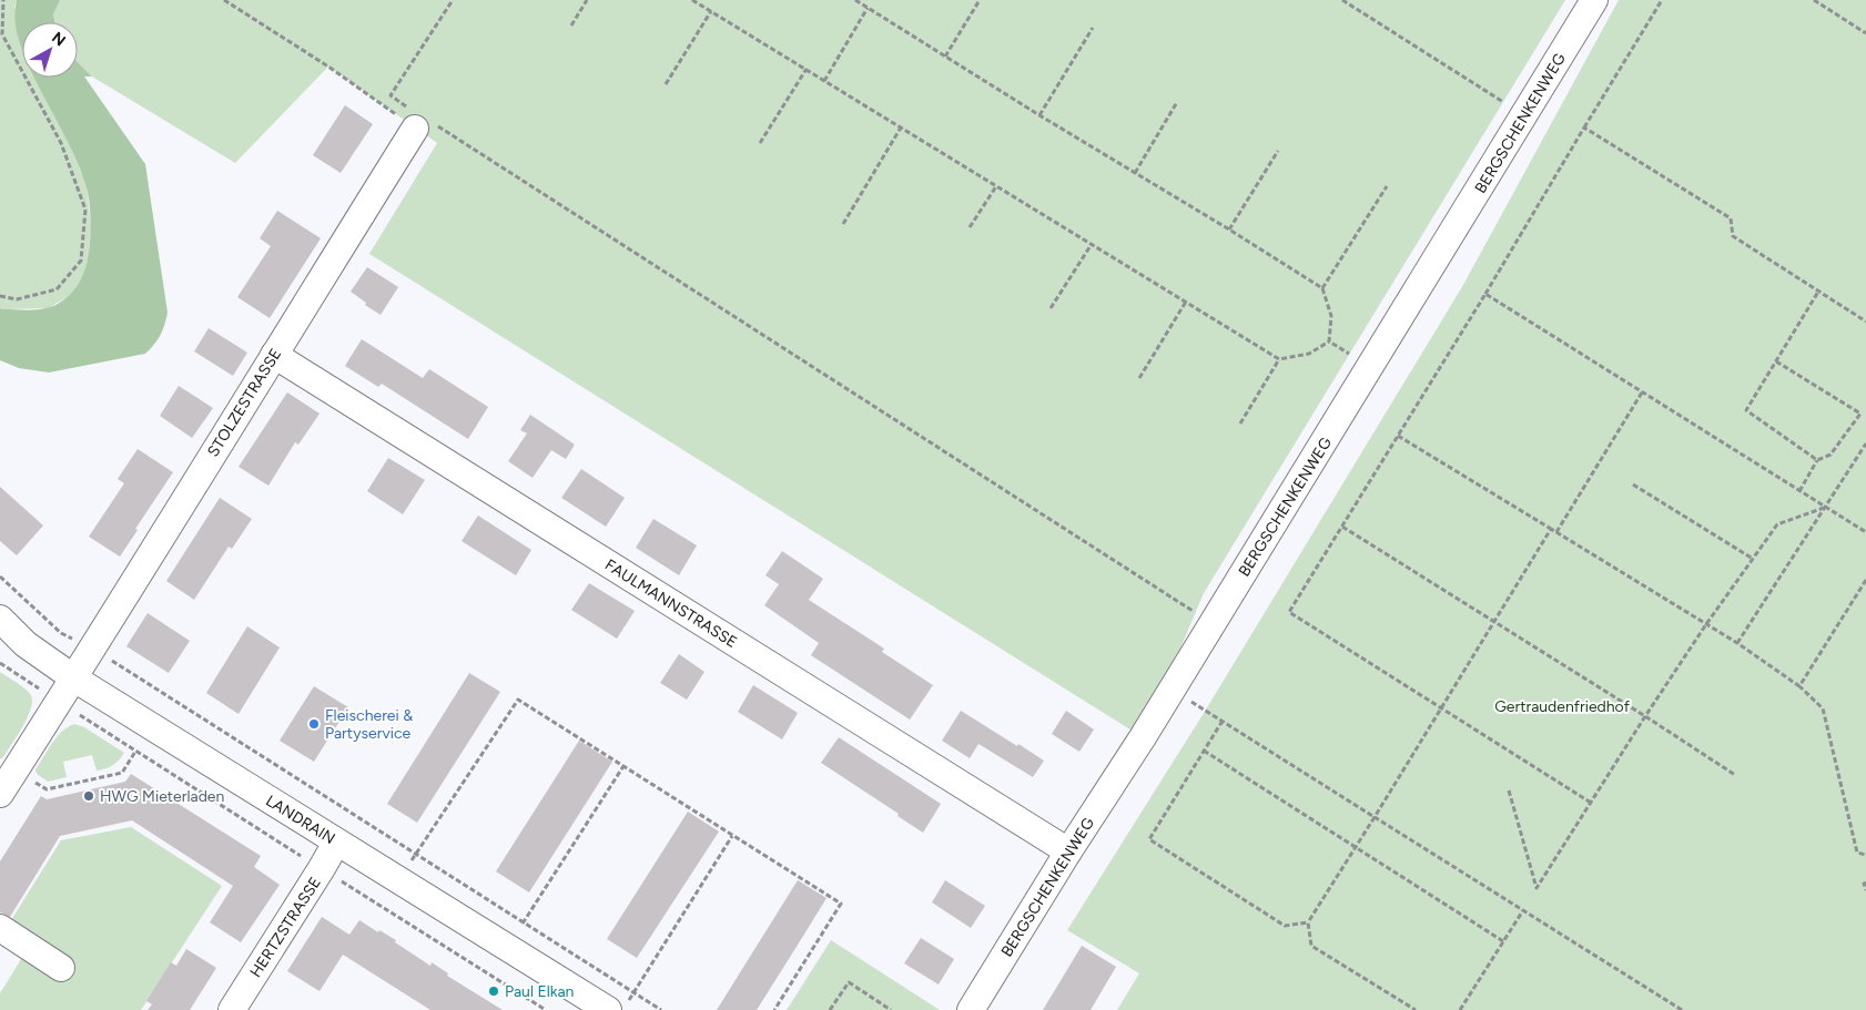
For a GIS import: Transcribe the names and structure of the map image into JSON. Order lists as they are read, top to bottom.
{
  "streets": {
    "street": [
      "BERGSCHENKENWEG",
      "STOLZESTRASSE",
      "FAULMANNSTRASSE",
      "LANDRAIN",
      "HERTZSTRASSE"
    ]
  },
  "crossings": [
    ["BERGSCHENKENWEG", "FAULMANNSTRASSE"],
    ["STOLZESTRASSE", "FAULMANNSTRASSE"],
    ["STOLZESTRASSE", "LANDRAIN"],
    ["LANDRAIN", "HERTZSTRASSE"]
  ],
  "parks": ["Gertraudenfriedhof"],
  "places": ["Fleischerei & Partyservice", "HWG Mieterladen", "Paul Elkan"],
  "north": "top right"
}
